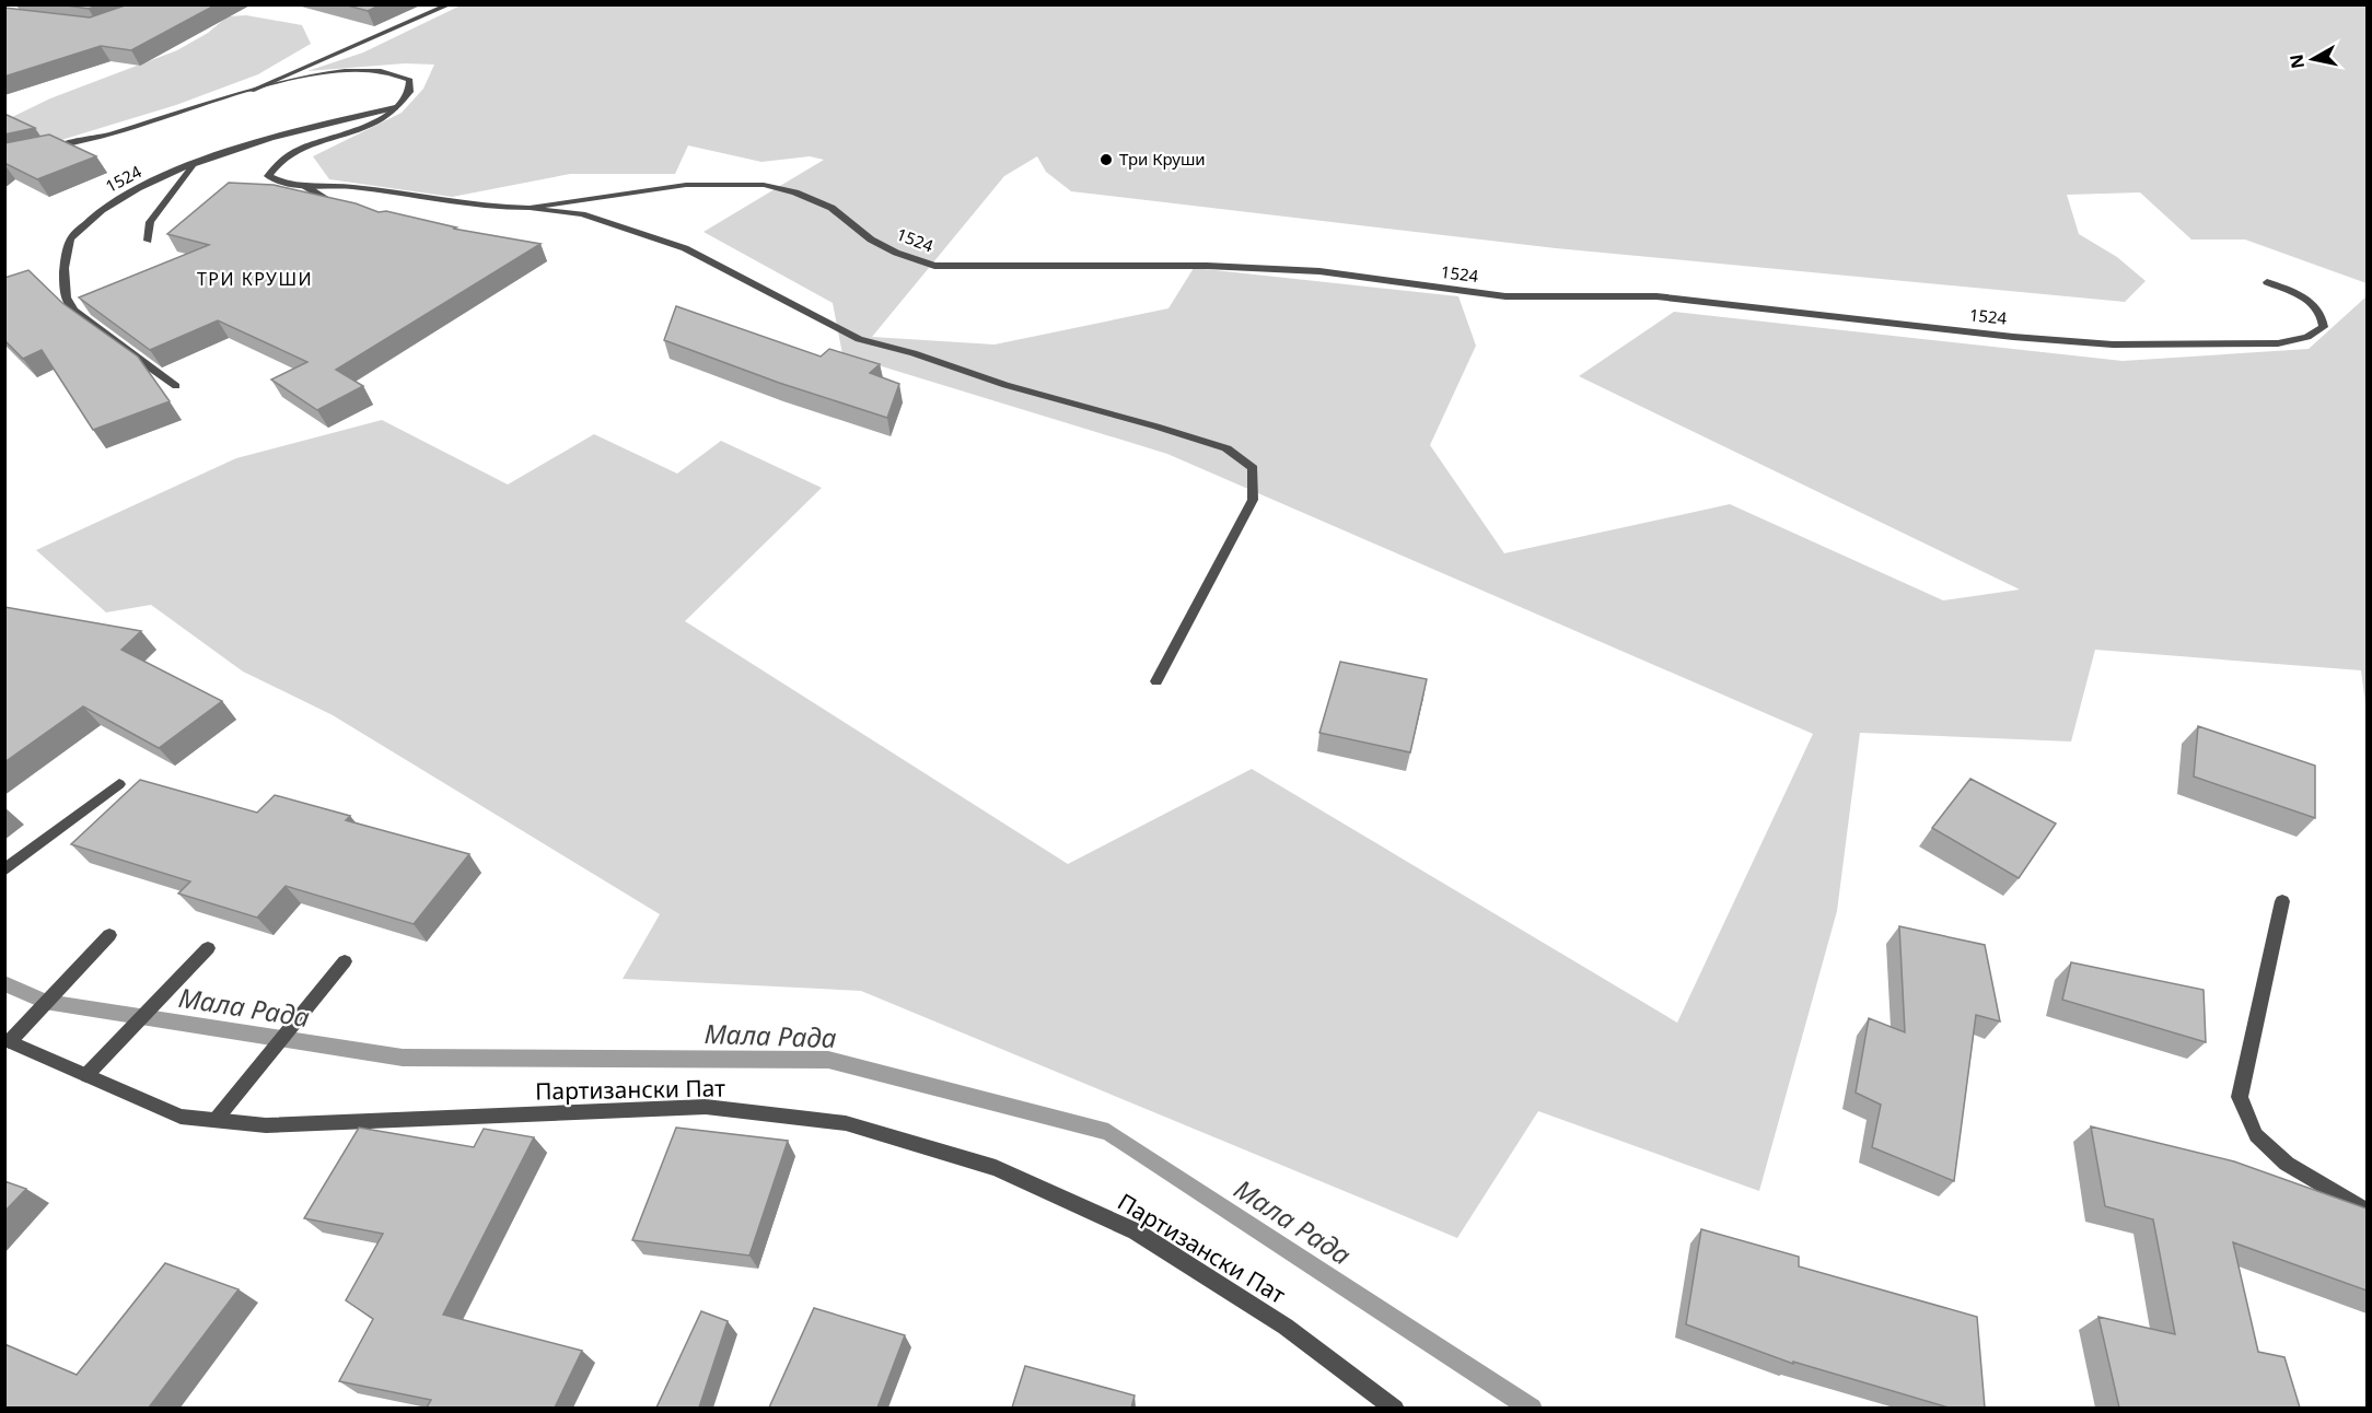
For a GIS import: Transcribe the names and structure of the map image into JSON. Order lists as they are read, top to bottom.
{
  "streets": {
    "street": ["1524", "Партизански Пат"]
  },
  "districts": ["ТРИ КРУШИ"],
  "water": ["Мала Рада"],
  "places": ["Три Круши"],
  "north": "left"
}
